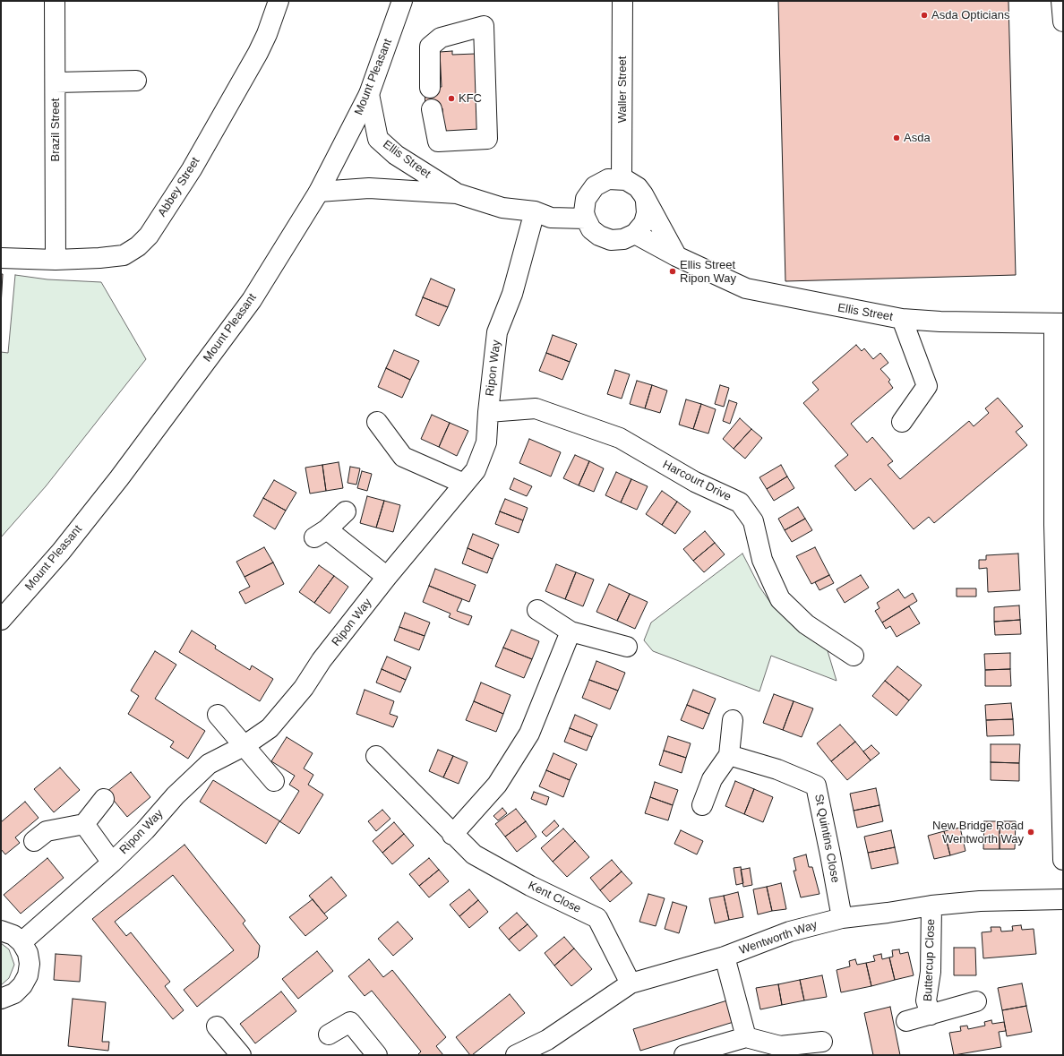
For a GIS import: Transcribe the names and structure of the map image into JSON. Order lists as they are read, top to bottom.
{
  "streets": {
    "main road": [
      "Mount Pleasant",
      "Waller Street",
      "Brazil Street",
      "Ellis Street",
      "Abbey Street",
      "Ripon Way",
      "Harcourt Drive",
      "St Quintins Close",
      "Kent Close",
      "Wentworth Way",
      "Buttercup Close"
    ]
  },
  "crossings": [
    ["Mount Pleasant", "Ellis Street"],
    ["Waller Street", "Ellis Street"],
    ["Brazil Street", "Abbey Street"],
    ["Ellis Street", "Ripon Way"],
    ["Ripon Way", "Harcourt Drive"],
    ["St Quintins Close", "Wentworth Way"],
    ["Kent Close", "Wentworth Way"],
    ["Wentworth Way", "Buttercup Close"]
  ],
  "places": [
    "Asda Opticians",
    "KFC",
    "Asda",
    "Ellis Street Ripon Way",
    "New Bridge Road Wentworth Way"
  ]
}
